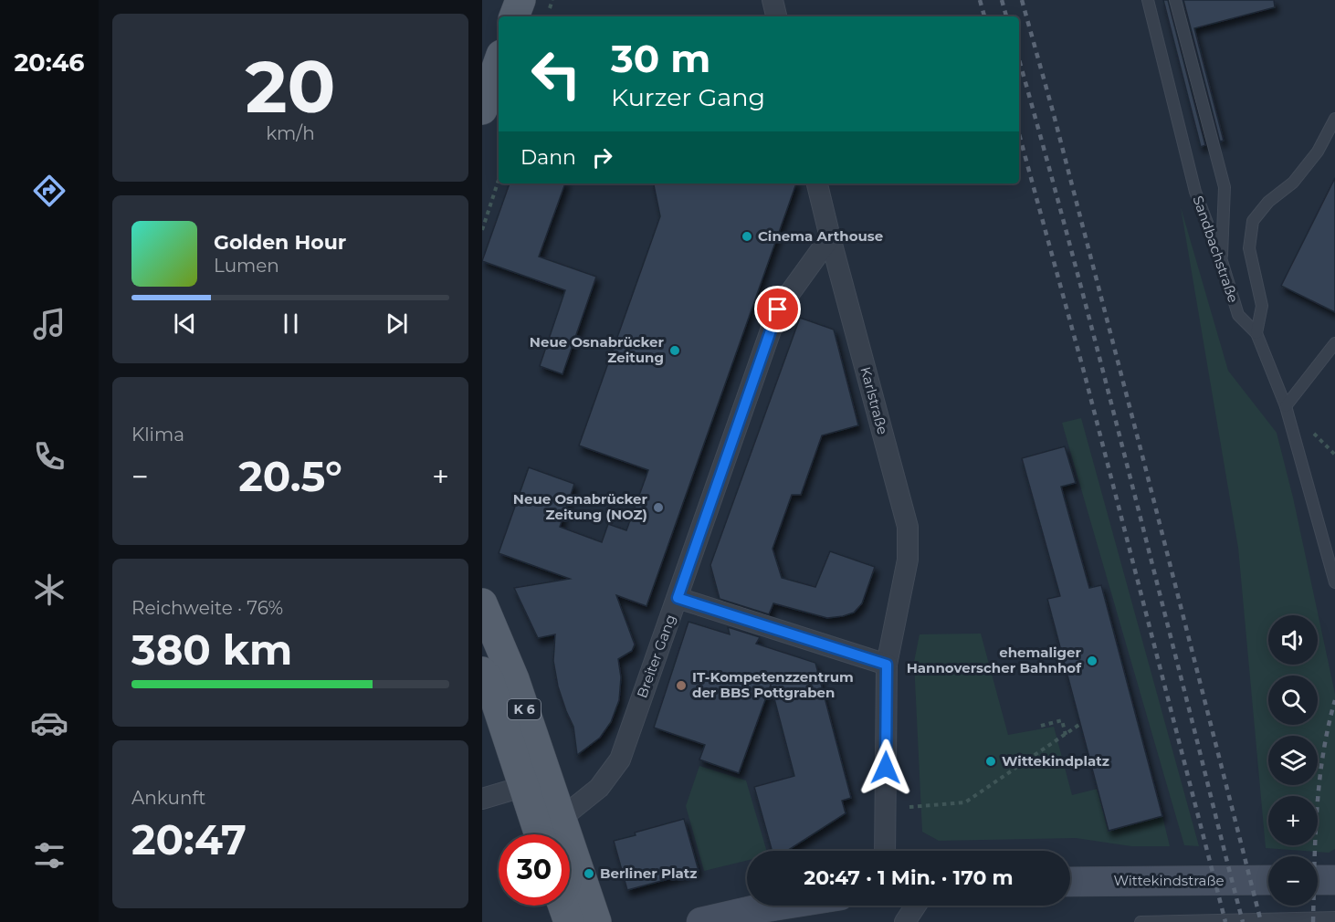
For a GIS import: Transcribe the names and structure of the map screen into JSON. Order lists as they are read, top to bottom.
{
  "streets": {
    "main road": ["K 6", "Wittekindstraße"],
    "street": ["Karlstraße", "Breiter Gang"],
    "lane": ["Sandbachstraße"]
  },
  "crossings": [
    ["Karlstraße", "Breiter Gang"],
    ["Breiter Gang", "K 6"]
  ],
  "places": [
    "Cinema Arthouse",
    "Neue Osnabrücker Zeitung",
    "Neue Osnabrücker Zeitung (NOZ)",
    "ehemaliger Hannoverscher Bahnhof",
    "IT-Kompetenzzentrum der BBS Pottgraben",
    "Wittekindplatz",
    "Berliner Platz"
  ],
  "page": {
    "tabs": "20:46",
    "tile": [
      ["20", "km/h"],
      "Klima",
      ["Reichweite · 76%", "380 km"],
      ["Ankunft", "20:47"]
    ],
    "turn": ["30 m", "Kurzer Gang"],
    "then": "Dann",
    "song": ["Golden Hour", "Lumen"],
    "heat": ["−", "20.5°", "+"],
    "map_buttons": ["+", "−"],
    "limit": "30",
    "trip": "20:47 · 1 Min. · 170 m"
  }
}
